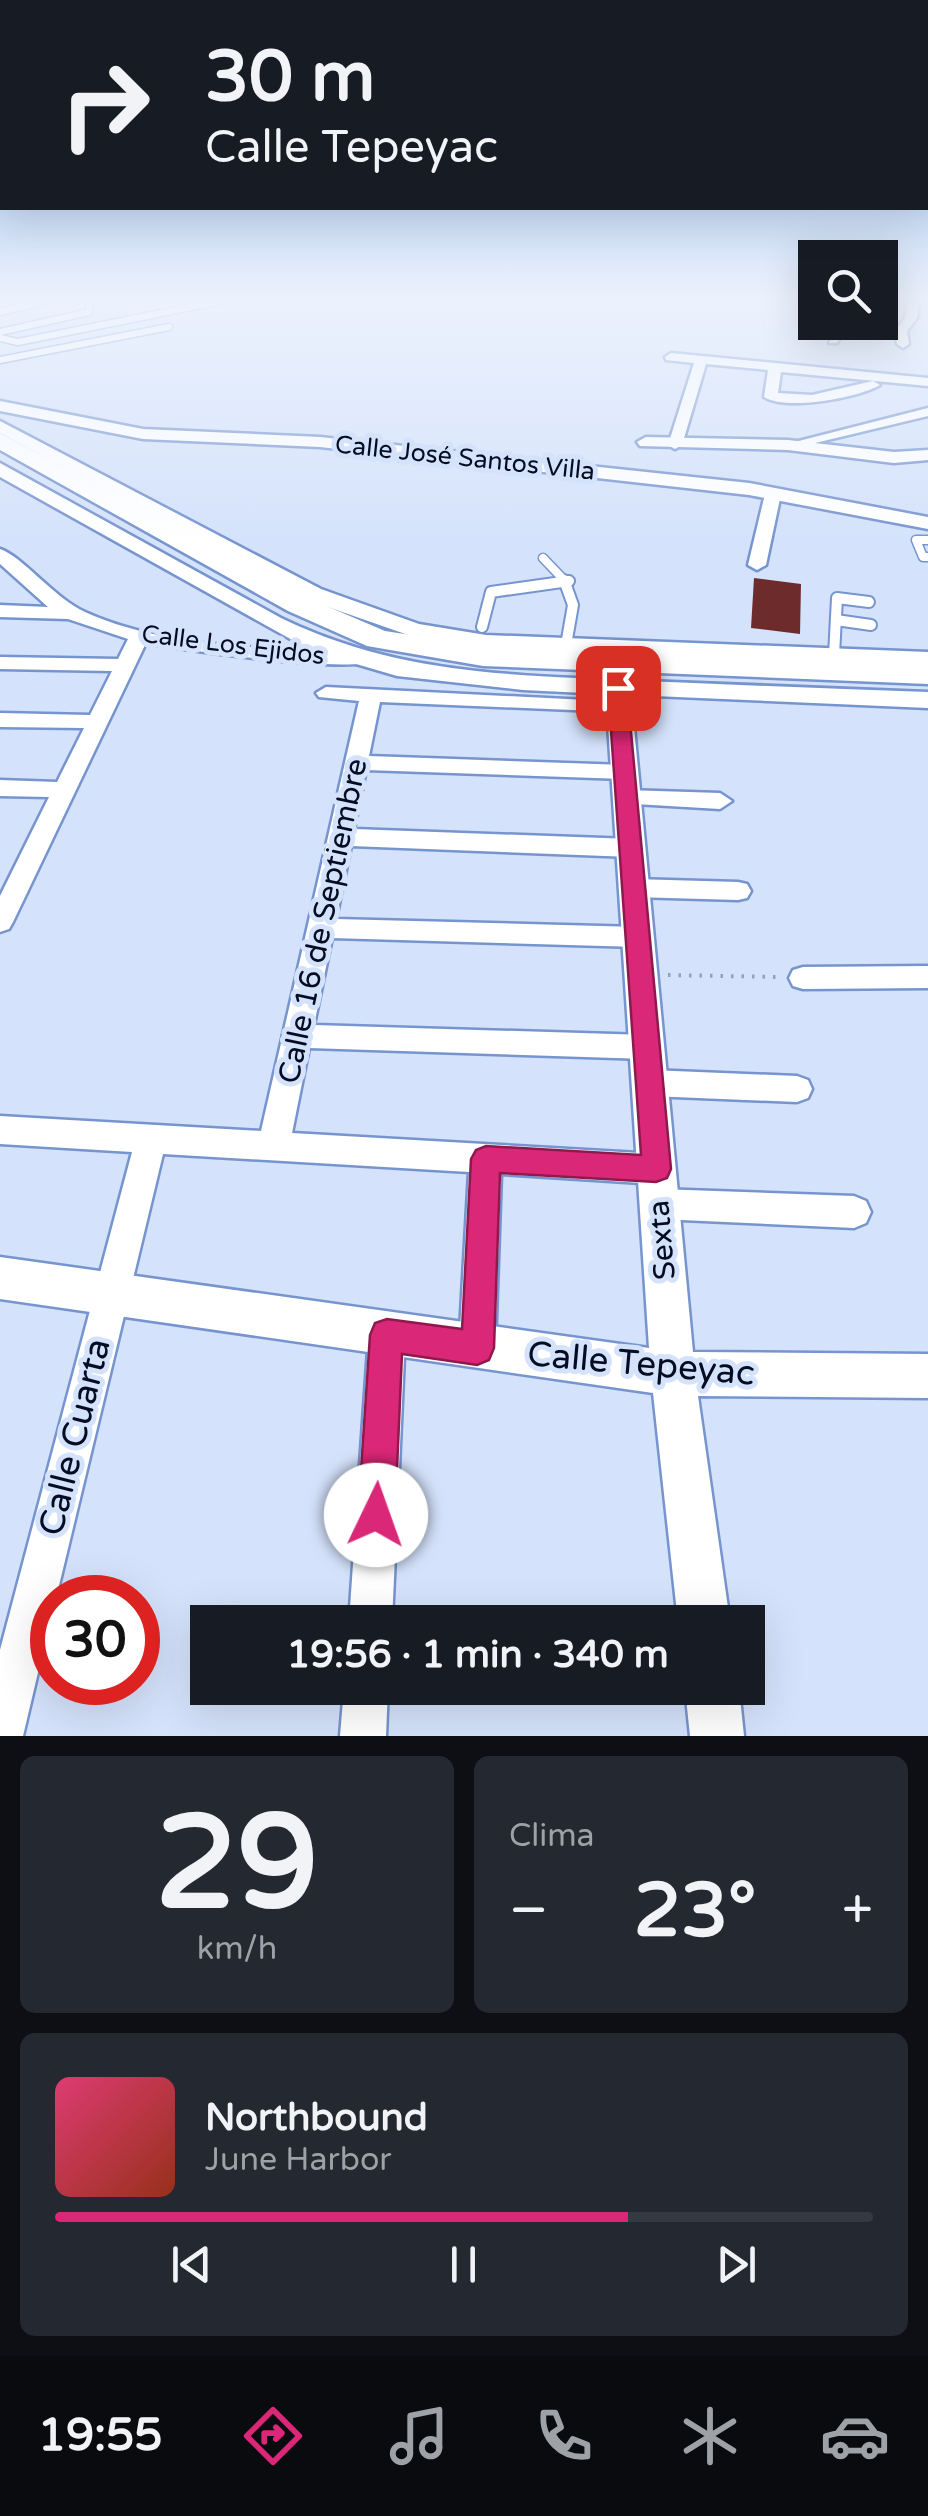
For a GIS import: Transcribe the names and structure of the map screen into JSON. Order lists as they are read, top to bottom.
{
  "streets": {
    "street": [
      "Calle José Santos Villa",
      "Calle Los Ejidos",
      "Calle 16 de Septiembre",
      "Sexta",
      "Calle Tepeyac",
      "Calle Cuarta"
    ]
  },
  "crossings": [
    ["Sexta", "Calle Tepeyac"],
    ["Calle Tepeyac", "Calle Cuarta"]
  ],
  "page": {
    "turn": ["30 m", "Calle Tepeyac"],
    "limit": "30",
    "trip": "19:56 · 1 min · 340 m",
    "tile": [
      ["29", "km/h"],
      "Clima"
    ],
    "heat": ["−", "23°", "+"],
    "song": ["Northbound", "June Harbor"],
    "tabs": "19:55"
  }
}
